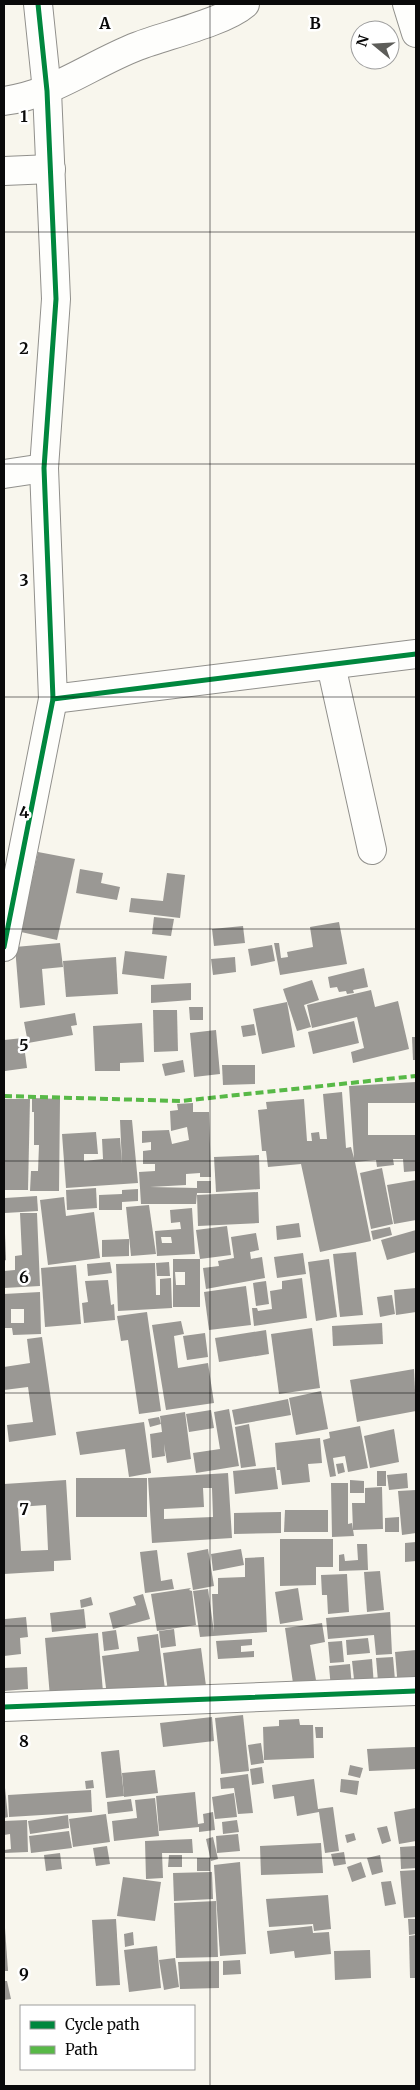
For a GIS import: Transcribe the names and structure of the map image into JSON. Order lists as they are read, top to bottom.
{
  "legend": ["Cycle path", "Path"],
  "north": "left",
  "grid": {
    "columns": ["A", "B"],
    "rows": [
      "1",
      "2",
      "3",
      "4",
      "5",
      "6",
      "7",
      "8",
      "9"
    ]
  }
}
